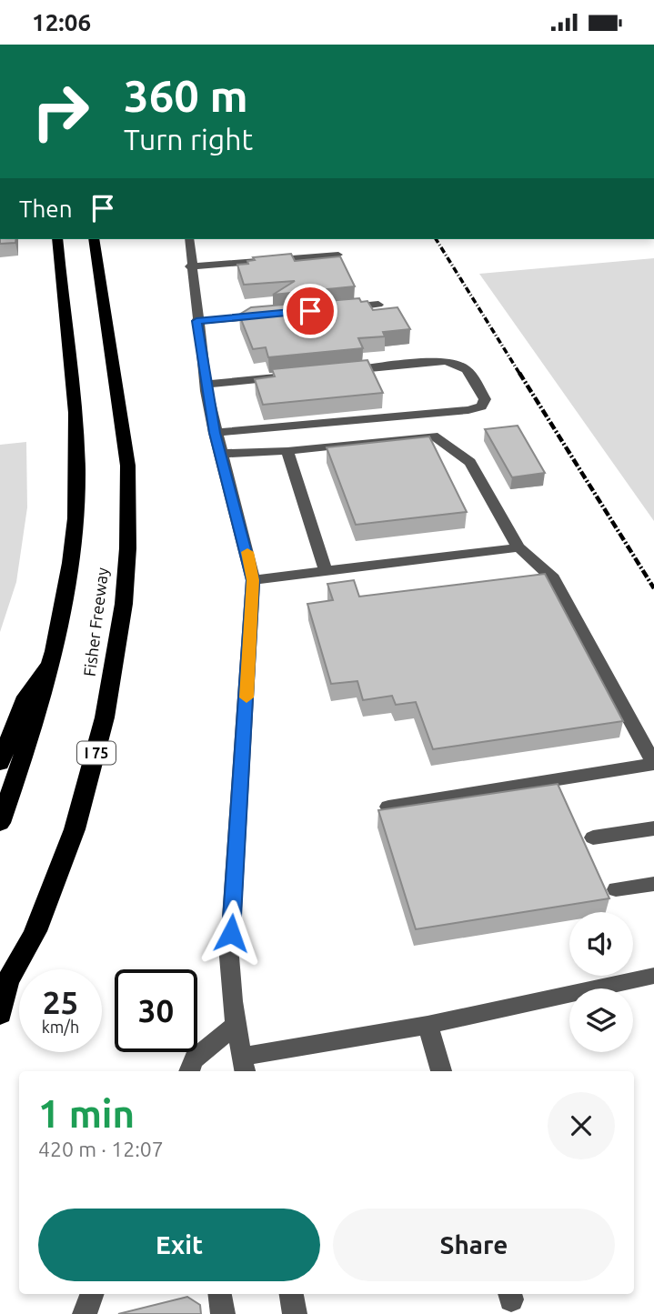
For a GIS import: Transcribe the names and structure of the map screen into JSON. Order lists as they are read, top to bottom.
{
  "streets": {
    "highway": ["Fisher Freeway", "I 75"]
  },
  "page": {
    "status": "12:06",
    "turn": ["360 m", "Turn right"],
    "then": "Then",
    "speed": "25 km/h",
    "limit": "30",
    "heading": ["1 min", "420 m · 12:07"],
    "buttons": ["Exit", "Share"]
  }
}
